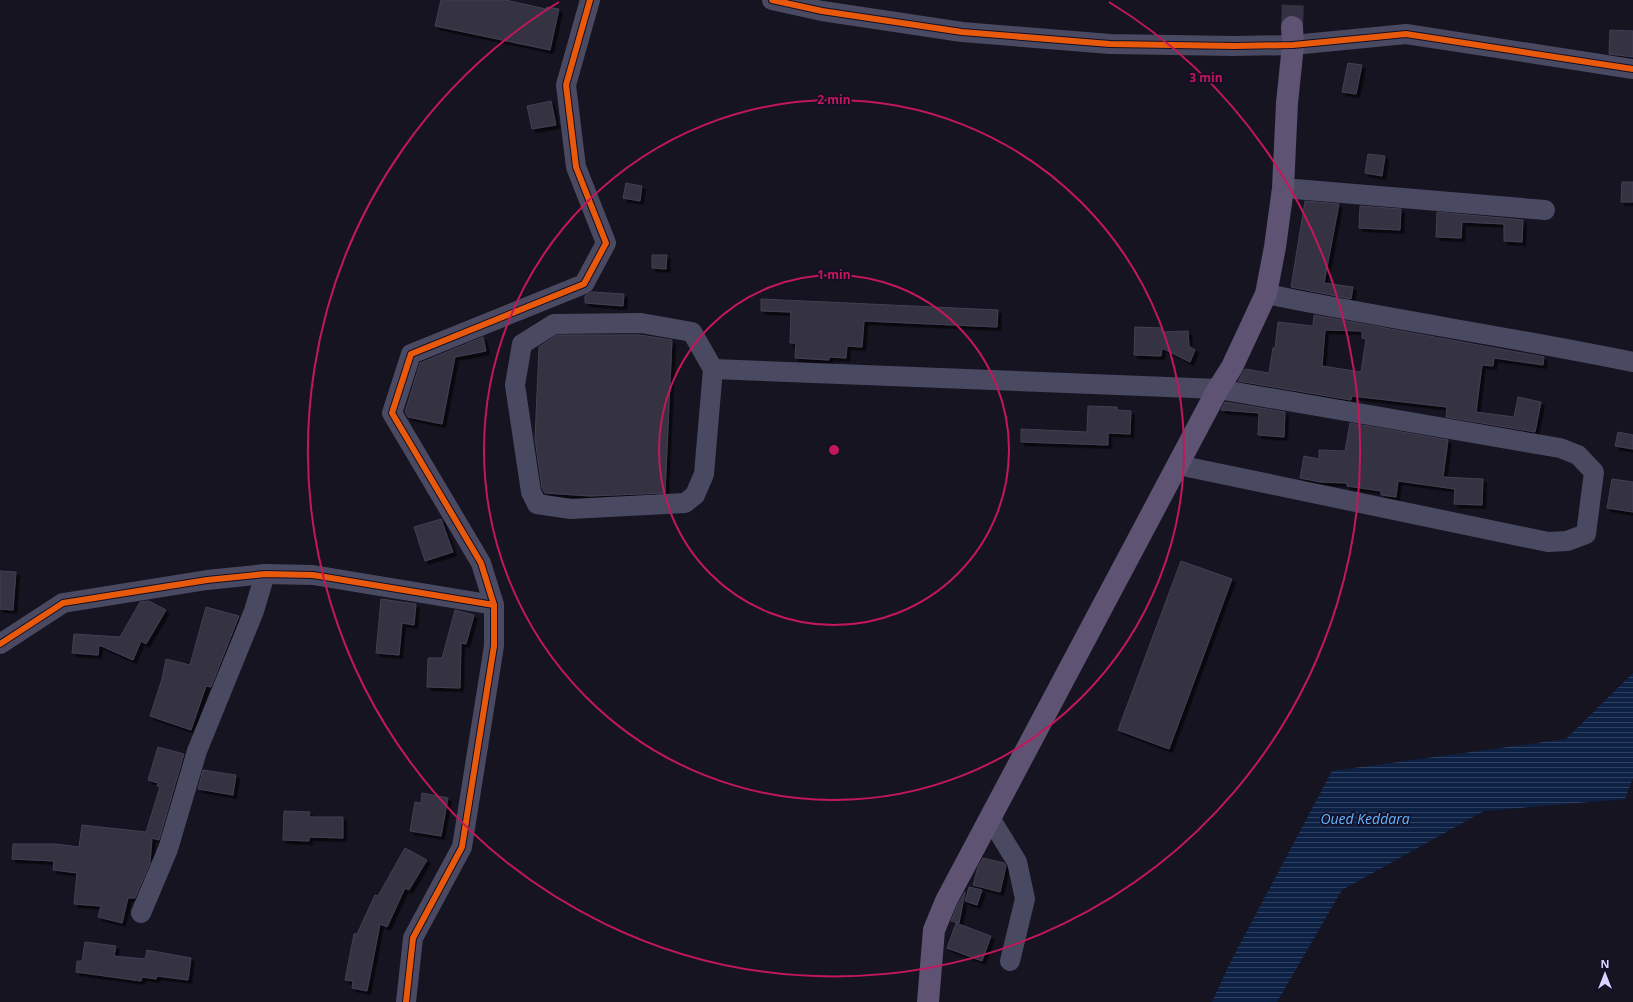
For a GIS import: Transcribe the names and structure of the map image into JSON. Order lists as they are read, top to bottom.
{
  "water": ["Oued Keddara"],
  "north": "top",
  "rings": ["3 min", "2 min", "1 min"]
}
